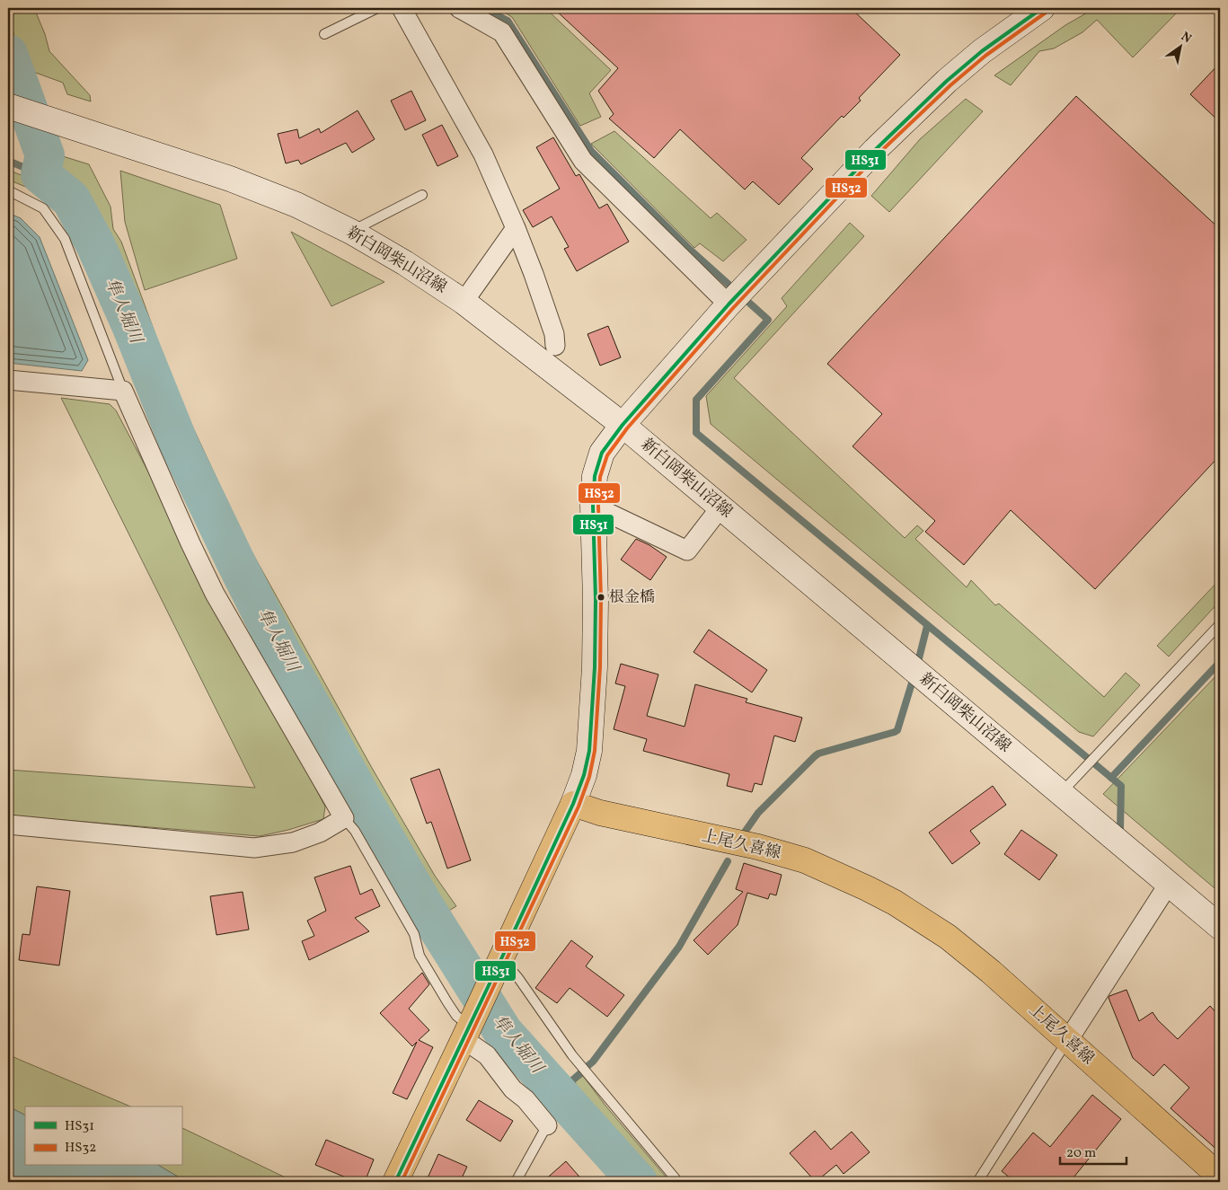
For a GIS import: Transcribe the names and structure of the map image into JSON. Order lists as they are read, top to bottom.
{
  "streets": {
    "main road": ["上尾久喜線"],
    "street": ["新白岡柴山沼線"]
  },
  "water": ["隼人堀川"],
  "places": ["根金橋"],
  "lines": ["transit line HS31", "transit line HS32"],
  "legend": ["HS31", "HS32"],
  "scale_bar": "20 m",
  "north": "top right"
}
